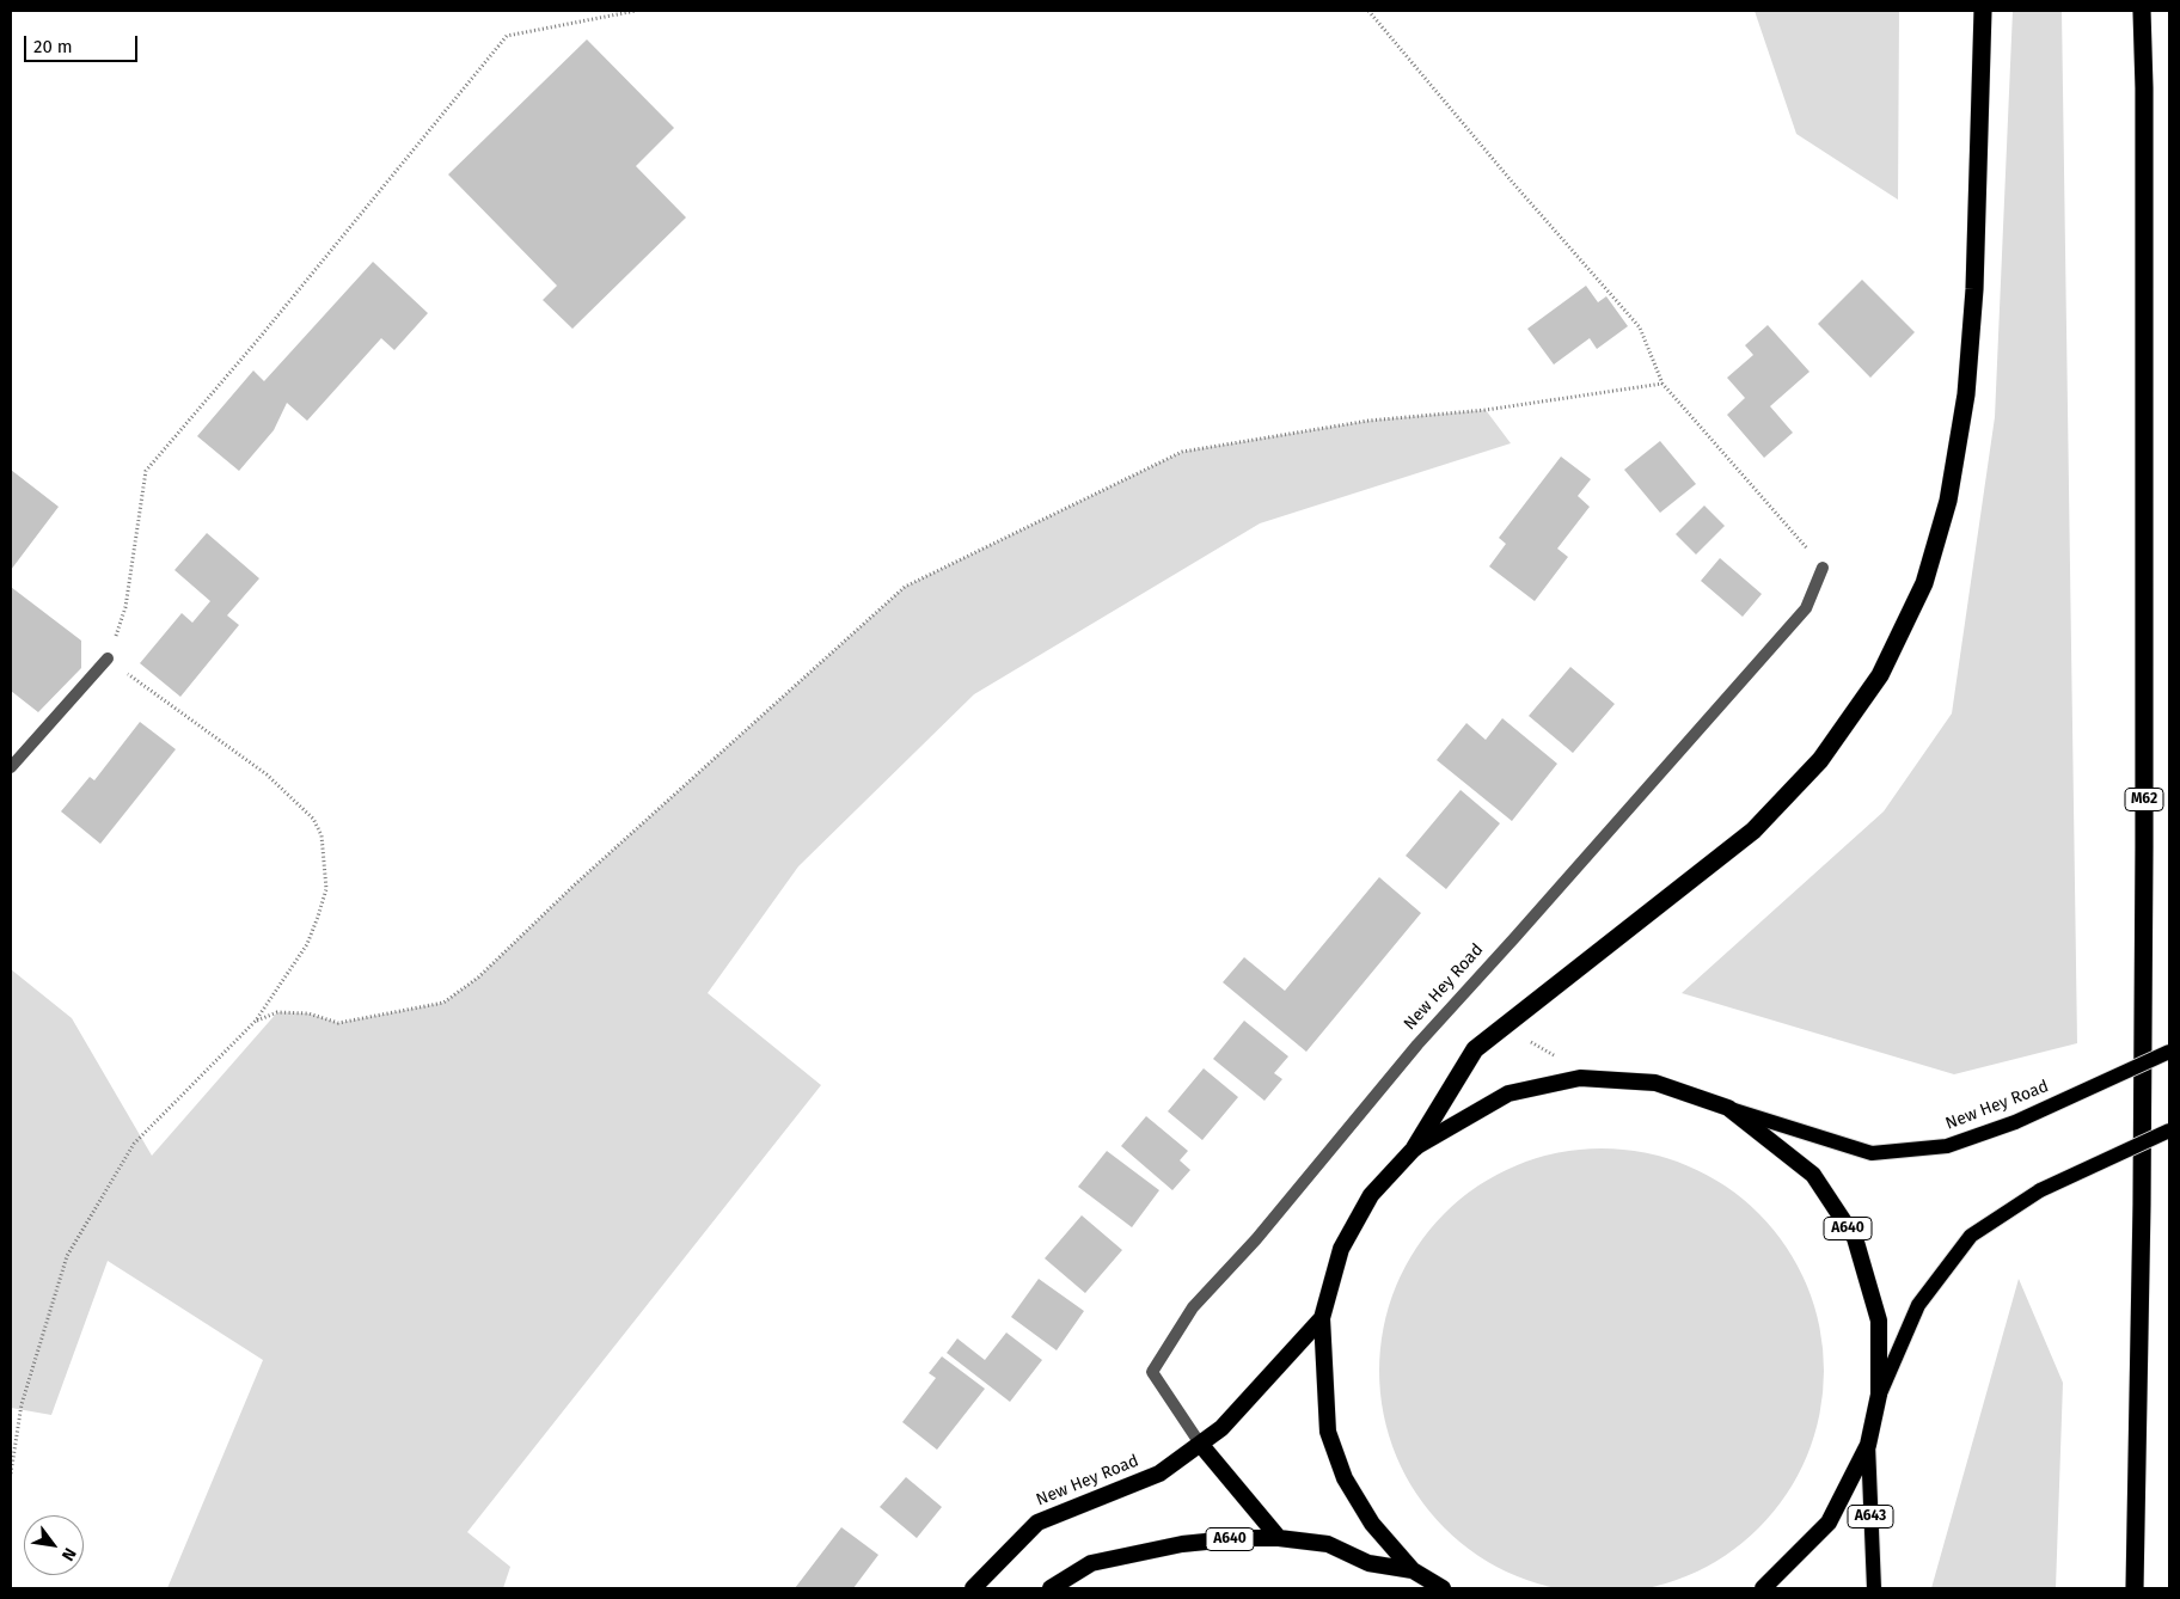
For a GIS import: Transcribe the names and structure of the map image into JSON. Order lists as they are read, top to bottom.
{
  "streets": {
    "highway": ["M62", "New Hey Road", "A640"],
    "main road": ["A643"]
  },
  "crossings": [
    ["New Hey Road", "A640"],
    ["A640", "A643"]
  ],
  "scale_bar": "20 m",
  "north": "bottom right"
}
